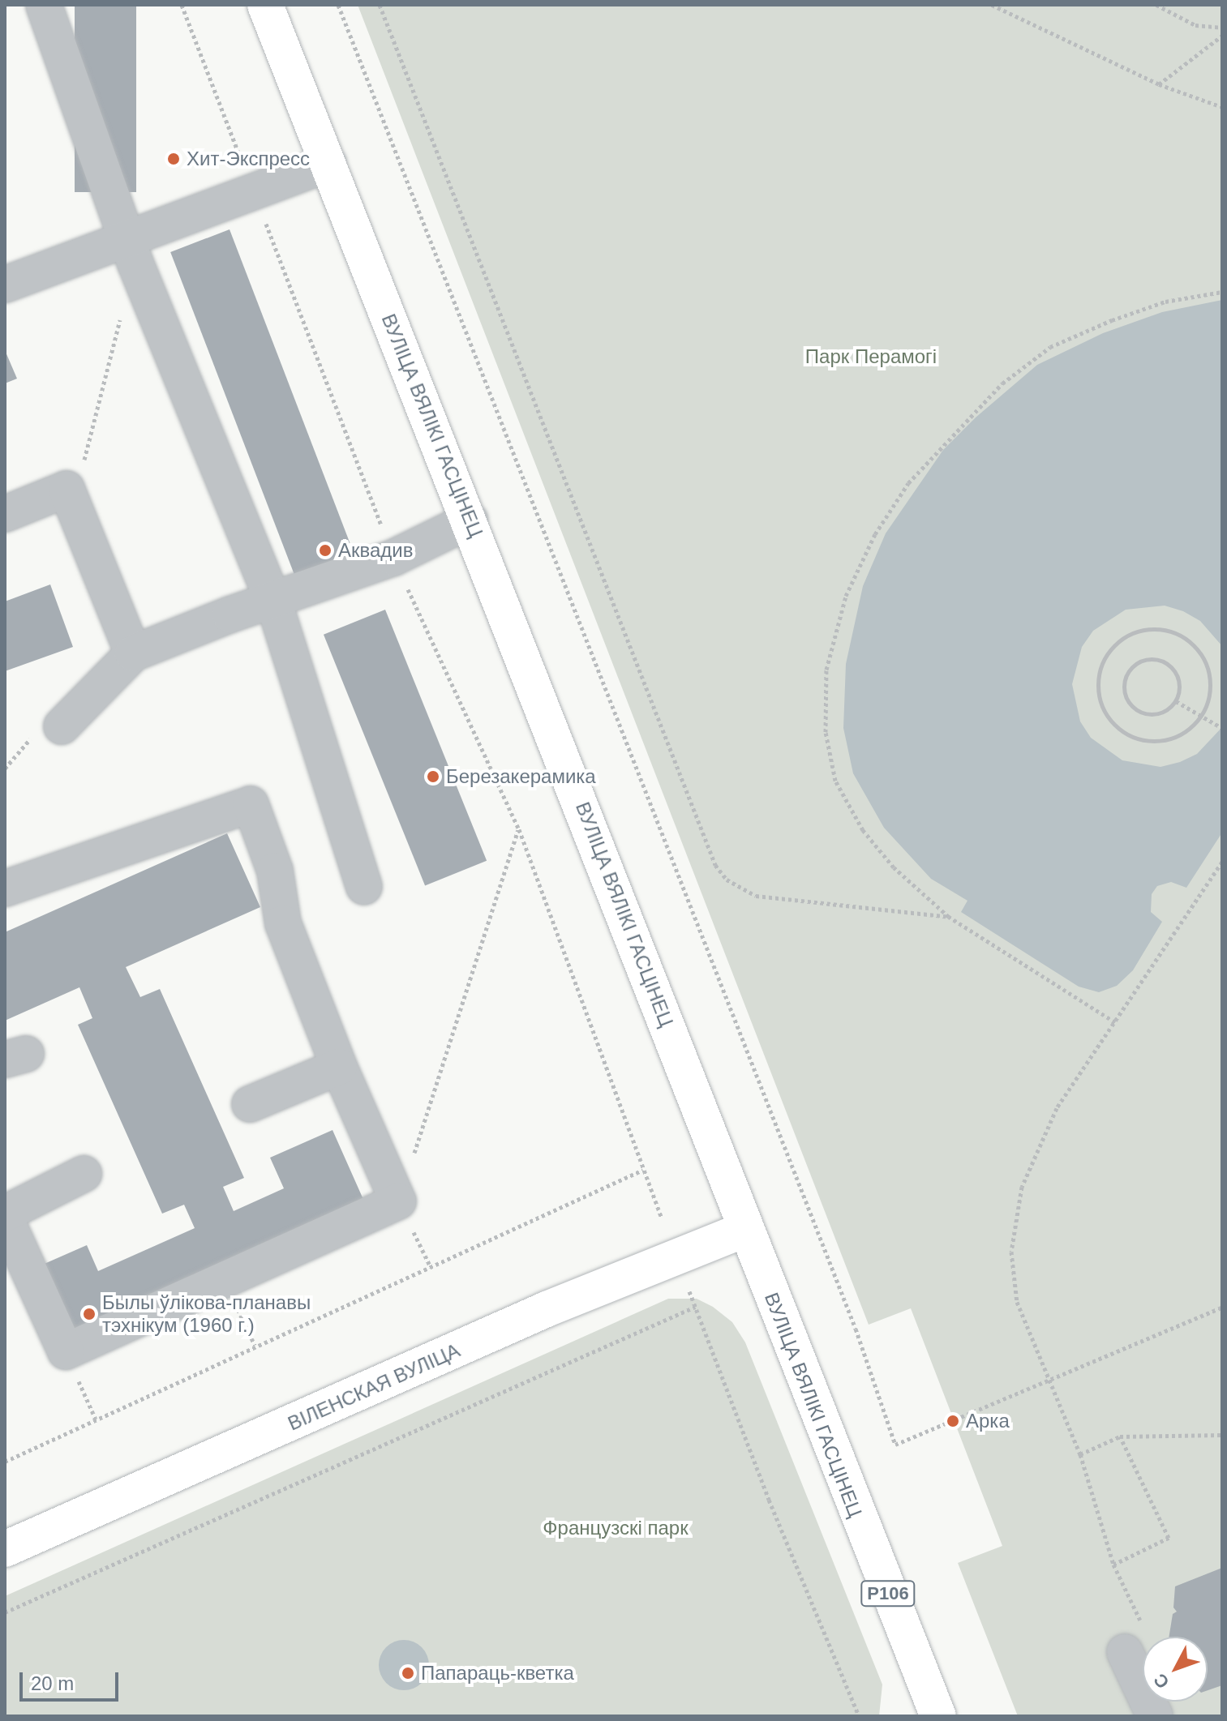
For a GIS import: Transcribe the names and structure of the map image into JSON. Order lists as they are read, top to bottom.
{
  "streets": {
    "main road": ["ВУЛІЦА ВЯЛІКІ ГАСЦІНЕЦ", "ВІЛЕНСКАЯ ВУЛІЦА", "Р106"]
  },
  "crossings": [
    ["ВУЛІЦА ВЯЛІКІ ГАСЦІНЕЦ", "ВІЛЕНСКАЯ ВУЛІЦА"]
  ],
  "parks": ["Парк Перамогі", "Французскі парк"],
  "places": [
    "Хит-Экспресс",
    "Аквадив",
    "Березакерамика",
    "Былы ўлікова-планавы тэхнікум (1960 г.)",
    "Арка",
    "Папараць-кветка"
  ],
  "scale_bar": "20 m",
  "north": "bottom left"
}
